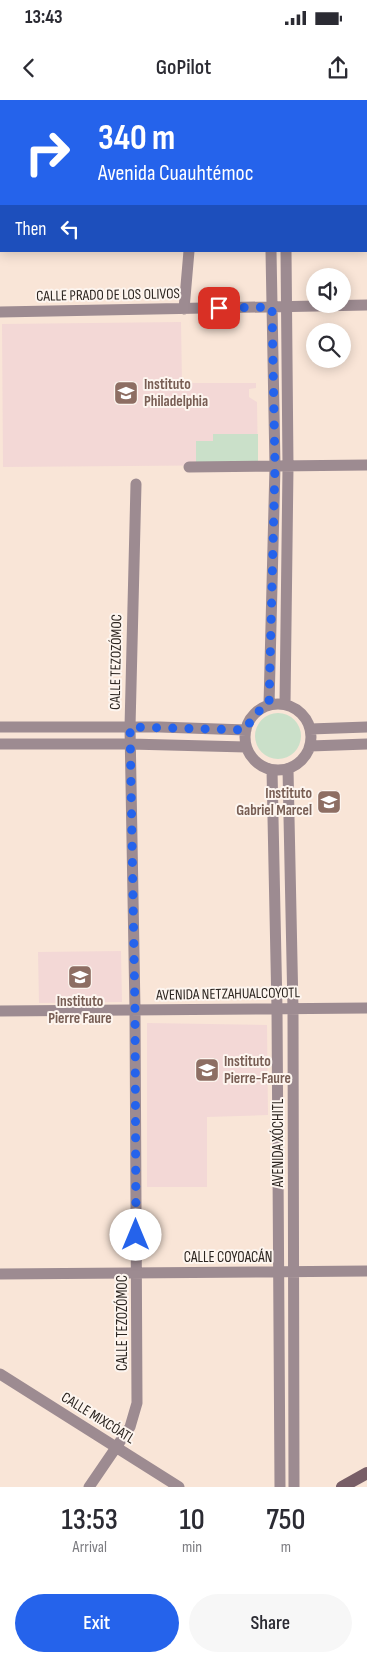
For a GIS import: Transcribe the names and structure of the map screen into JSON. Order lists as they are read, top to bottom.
{
  "streets": {
    "street": [
      "CALLE PRADO DE LOS OLIVOS",
      "CALLE TEZOZÓMOC",
      "AVENIDA NETZAHUALCOYOTL",
      "AVENIDA XÓCHITL",
      "CALLE COYOACÁN",
      "CALLE MIXCÓATL"
    ]
  },
  "crossings": [
    ["CALLE TEZOZÓMOC", "AVENIDA NETZAHUALCOYOTL"],
    ["CALLE TEZOZÓMOC", "CALLE COYOACÁN"],
    ["CALLE TEZOZÓMOC", "CALLE MIXCÓATL"],
    ["AVENIDA NETZAHUALCOYOTL", "AVENIDA XÓCHITL"],
    ["AVENIDA XÓCHITL", "CALLE COYOACÁN"]
  ],
  "places": {
    "school or university": [
      "Instituto Philadelphia",
      "Instituto Gabriel Marcel",
      "Instituto Pierre Faure",
      "Instituto Pierre-Faure"
    ]
  },
  "page": {
    "status": "13:43",
    "header": "GoPilot",
    "turn": ["340 m", "Avenida Cuauhtémoc"],
    "then": "Then",
    "eta": [
      "13:53",
      "Arrival",
      "10",
      "min",
      "750",
      "m"
    ],
    "buttons": ["Exit", "Share"]
  }
}
